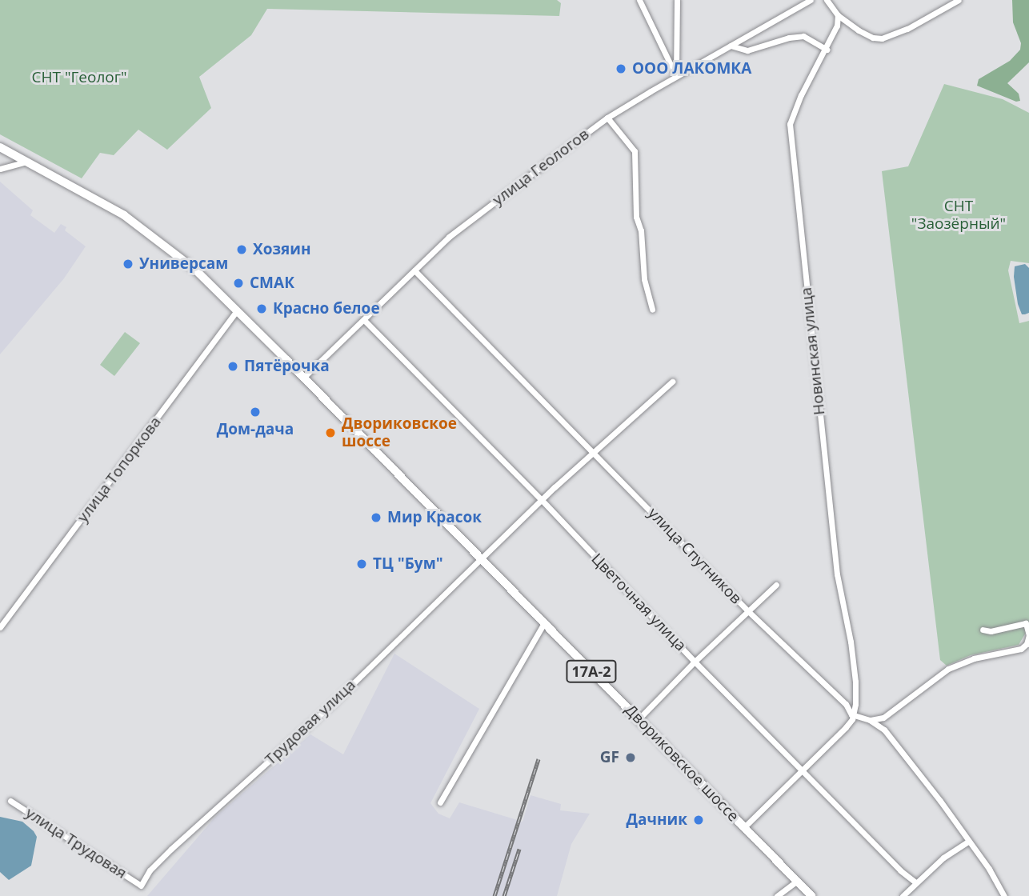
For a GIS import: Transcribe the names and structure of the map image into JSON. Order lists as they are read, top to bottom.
{
  "streets": {
    "main road": ["17А-2", "Двориковское шоссе"],
    "street": [
      "улица Геологов",
      "Новинская улица",
      "улица Топоркова",
      "улица Спутников",
      "Цветочная улица",
      "Трудовая улица",
      "улица Трудовая"
    ]
  },
  "crossings": [
    ["улица Геологов", "улица Спутников"],
    ["улица Геологов", "Цветочная улица"],
    ["улица Геологов", "Двориковское шоссе"],
    ["Новинская улица", "улица Спутников"],
    ["улица Топоркова", "Двориковское шоссе"],
    ["улица Спутников", "Трудовая улица"],
    ["Цветочная улица", "Трудовая улица"],
    ["Трудовая улица", "Двориковское шоссе"],
    ["Трудовая улица", "улица Трудовая"]
  ],
  "parks": ["СНТ \"Геолог\"", "СНТ \"Заозёрный\""],
  "places": [
    "ООО ЛАКОМКА",
    "Хозяин",
    "Универсам",
    "СМАК",
    "Красно белое",
    "Пятёрочка",
    "Дом-дача",
    "Двориковское шоссе",
    "Мир Красок",
    "ТЦ \"Бум\"",
    "GF",
    "Дачник"
  ]
}
